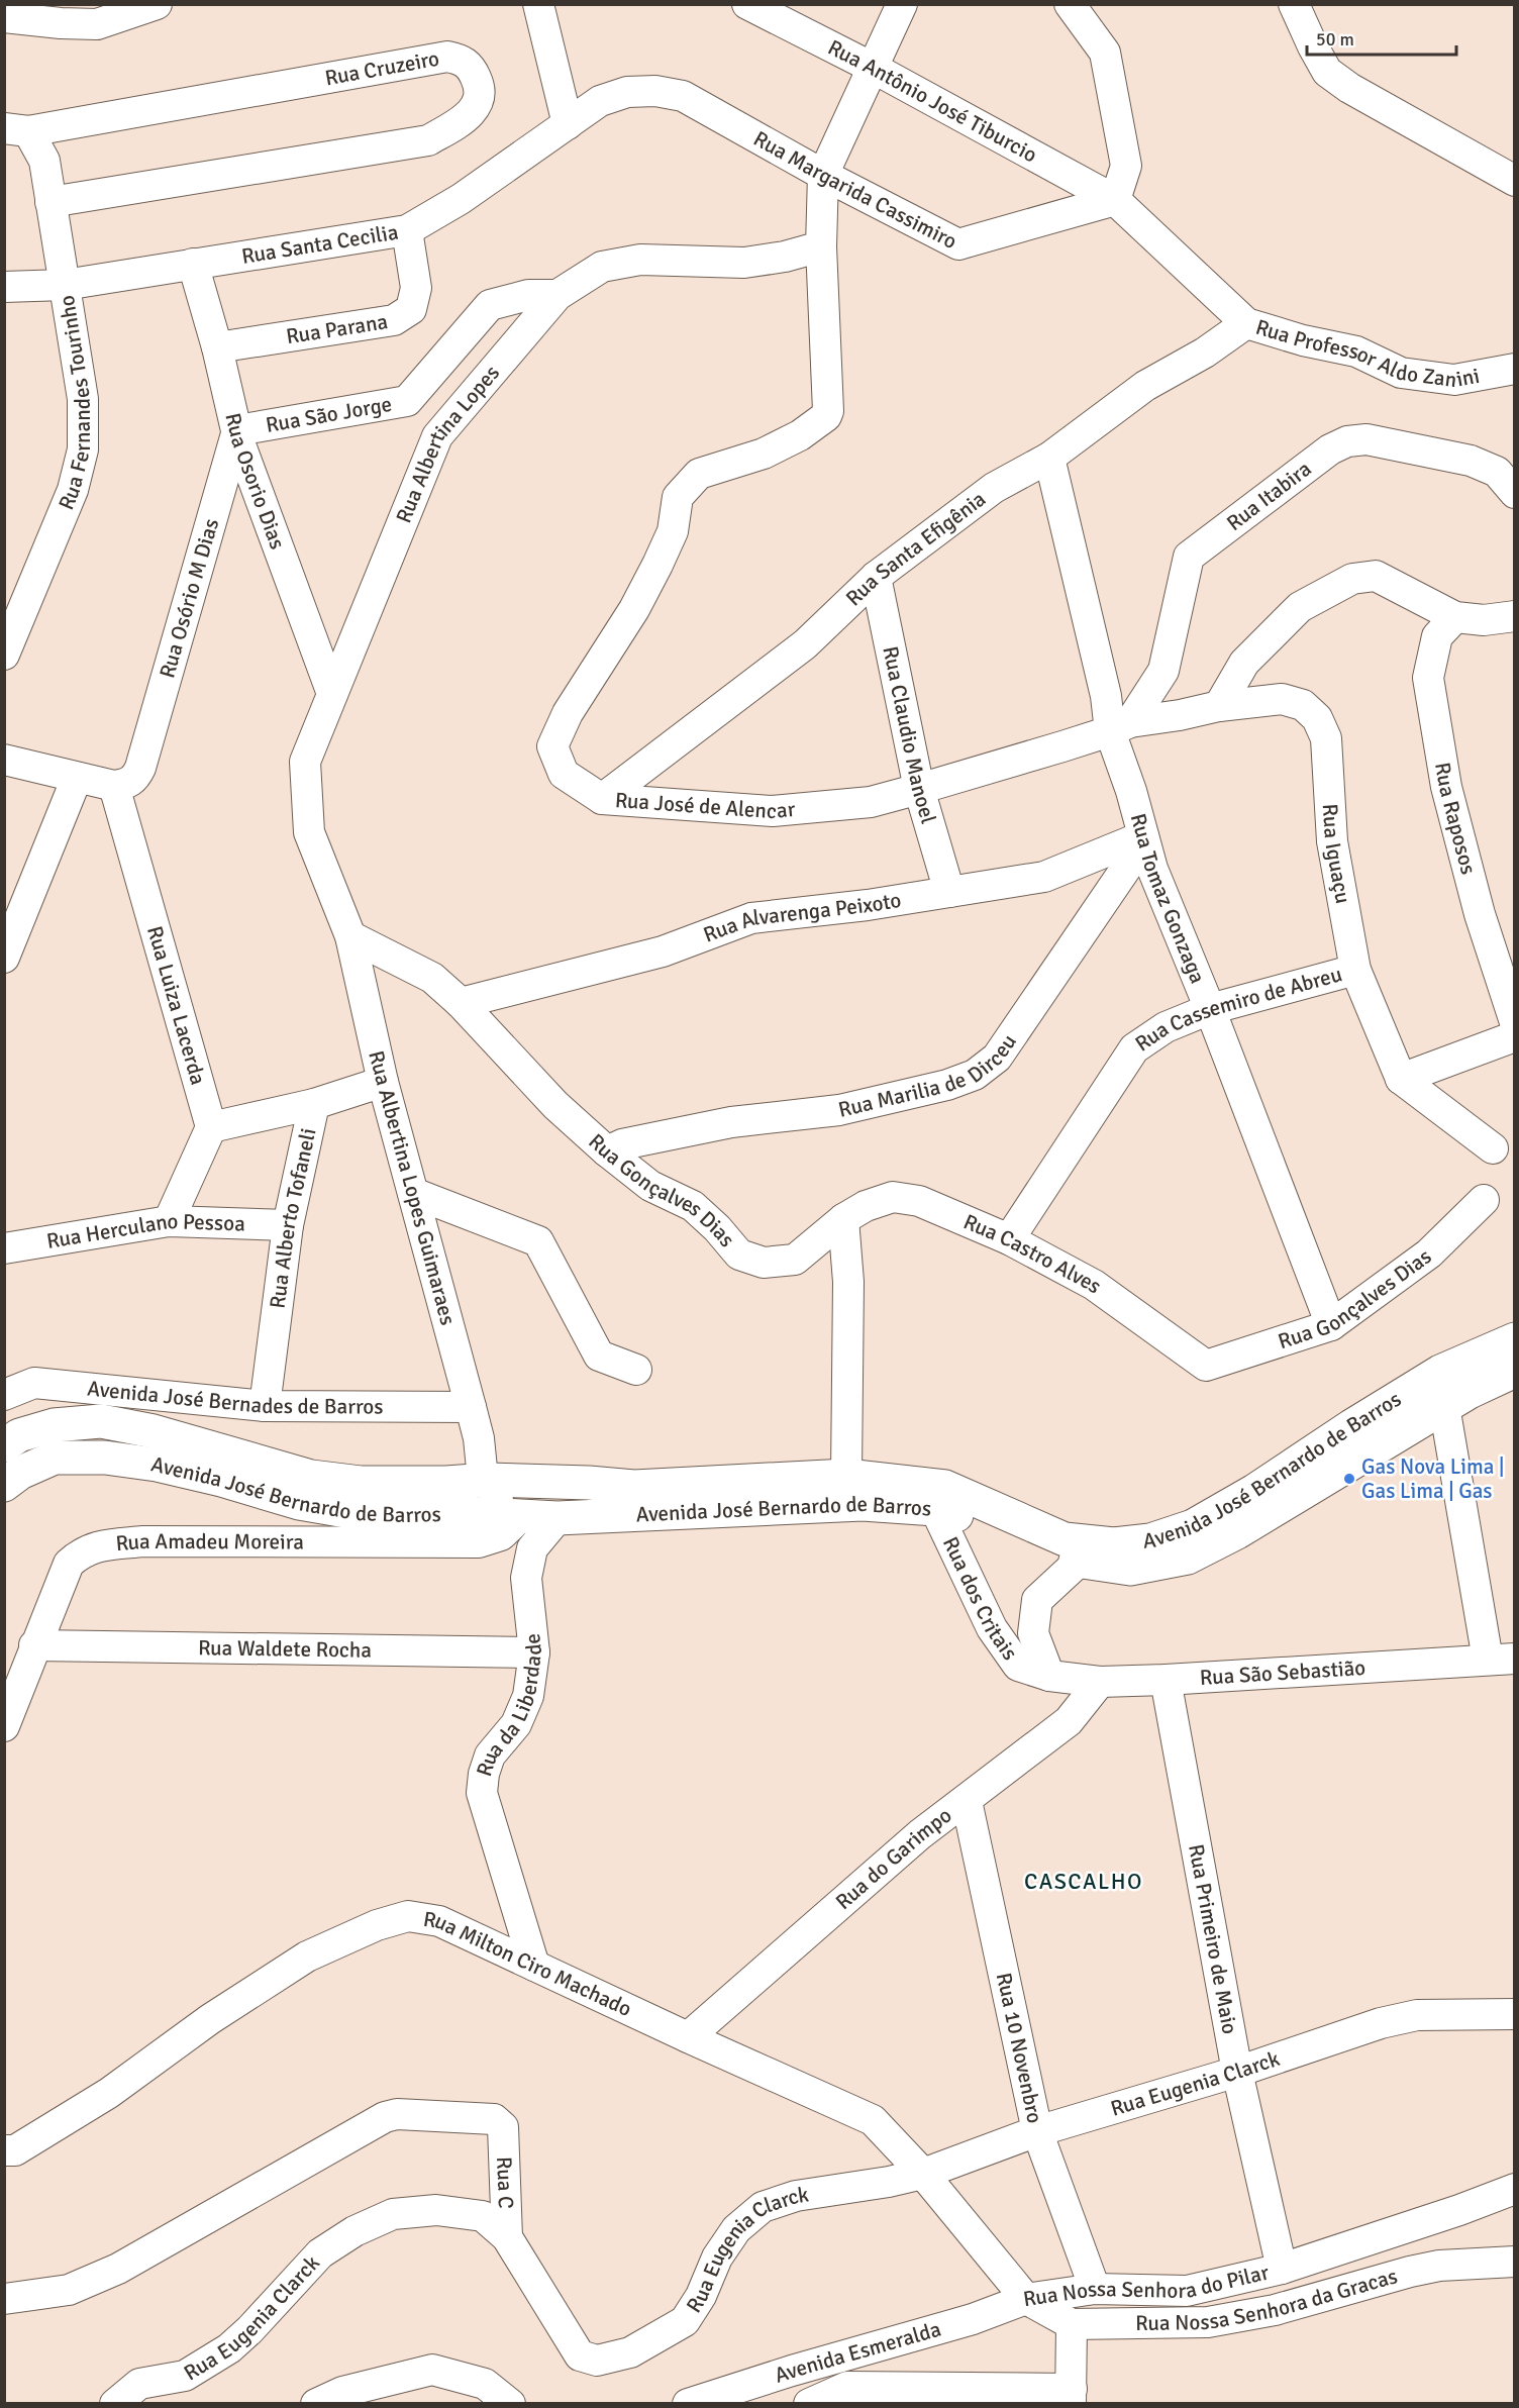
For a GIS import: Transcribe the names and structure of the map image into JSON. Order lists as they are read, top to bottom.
{
  "streets": {
    "main road": ["Avenida José Bernardo de Barros"],
    "street": [
      "Rua Cruzeiro",
      "Rua Antônio José Tiburcio",
      "Rua Margarida Cassimiro",
      "Rua Santa Cecilia",
      "Rua Parana",
      "Rua Professor Aldo Zanini",
      "Rua Fernandes Tourinho",
      "Rua São Jorge",
      "Rua Albertina Lopes",
      "Rua Osorio Dias",
      "Rua Itabira",
      "Rua Santa Efigênia",
      "Rua Osório M Dias",
      "Rua Claudio Manoel",
      "Rua José de Alencar",
      "Rua Raposos",
      "Rua Iguaçu",
      "Rua Tomaz Gonzaga",
      "Rua Alvarenga Peixoto",
      "Rua Luiza Lacerda",
      "Rua Cassemiro de Abreu",
      "Rua Marilia de Dirceu",
      "Rua Albertina Lopes Guimaraes",
      "Rua Gonçalves Dias",
      "Rua Alberto Tofaneli",
      "Rua Herculano Pessoa",
      "Rua Castro Alves",
      "Avenida José Bernades de Barros",
      "Rua Amadeu Moreira",
      "Rua dos Critais",
      "Rua Waldete Rocha",
      "Rua São Sebastião",
      "Rua da Liberdade",
      "Rua do Garimpo",
      "Rua Primeiro de Maio",
      "Rua Milton Ciro Machado",
      "Rua 10 Novenbro",
      "Rua Eugenia Clarck",
      "Rua C",
      "Rua Nossa Senhora do Pilar",
      "Rua Nossa Senhora da Gracas",
      "Avenida Esmeralda"
    ]
  },
  "crossings": [
    ["Rua Cruzeiro", "Rua Fernandes Tourinho"],
    ["Rua Antônio José Tiburcio", "Rua Margarida Cassimiro"],
    ["Rua Antônio José Tiburcio", "Rua Professor Aldo Zanini"],
    ["Rua Margarida Cassimiro", "Rua Santa Cecilia"],
    ["Rua Margarida Cassimiro", "Rua Professor Aldo Zanini"],
    ["Rua Santa Cecilia", "Rua Parana"],
    ["Rua Santa Cecilia", "Rua Fernandes Tourinho"],
    ["Rua Santa Cecilia", "Rua Osorio Dias"],
    ["Rua Parana", "Rua Osorio Dias"],
    ["Rua Professor Aldo Zanini", "Rua Santa Efigênia"],
    ["Rua São Jorge", "Rua Albertina Lopes"],
    ["Rua São Jorge", "Rua Osorio Dias"],
    ["Rua São Jorge", "Rua Osório M Dias"],
    ["Rua Albertina Lopes", "Rua Osorio Dias"],
    ["Rua Albertina Lopes", "Rua José de Alencar"],
    ["Rua Albertina Lopes", "Rua Albertina Lopes Guimaraes"],
    ["Rua Albertina Lopes", "Rua Gonçalves Dias"],
    ["Rua Osorio Dias", "Rua Osório M Dias"],
    ["Rua Itabira", "Rua José de Alencar"],
    ["Rua Itabira", "Rua Iguaçu"],
    ["Rua Itabira", "Rua Tomaz Gonzaga"],
    ["Rua Santa Efigênia", "Rua Claudio Manoel"],
    ["Rua Santa Efigênia", "Rua José de Alencar"],
    ["Rua Santa Efigênia", "Rua Tomaz Gonzaga"],
    ["Rua Osório M Dias", "Rua Luiza Lacerda"],
    ["Rua Claudio Manoel", "Rua José de Alencar"],
    ["Rua Claudio Manoel", "Rua Alvarenga Peixoto"],
    ["Rua José de Alencar", "Rua Iguaçu"],
    ["Rua José de Alencar", "Rua Tomaz Gonzaga"],
    ["Rua Iguaçu", "Rua Tomaz Gonzaga"],
    ["Rua Iguaçu", "Rua Cassemiro de Abreu"],
    ["Rua Tomaz Gonzaga", "Rua Alvarenga Peixoto"],
    ["Rua Tomaz Gonzaga", "Rua Cassemiro de Abreu"],
    ["Rua Tomaz Gonzaga", "Rua Marilia de Dirceu"],
    ["Rua Tomaz Gonzaga", "Rua Gonçalves Dias"],
    ["Rua Alvarenga Peixoto", "Rua Marilia de Dirceu"],
    ["Rua Alvarenga Peixoto", "Rua Gonçalves Dias"],
    ["Rua Cassemiro de Abreu", "Rua Castro Alves"],
    ["Rua Marilia de Dirceu", "Rua Gonçalves Dias"],
    ["Rua Albertina Lopes Guimaraes", "Rua Gonçalves Dias"],
    ["Rua Albertina Lopes Guimaraes", "Rua Alberto Tofaneli"],
    ["Rua Albertina Lopes Guimaraes", "Avenida José Bernades de Barros"],
    ["Rua Albertina Lopes Guimaraes", "Avenida José Bernardo de Barros"],
    ["Rua Albertina Lopes Guimaraes", "Rua Amadeu Moreira"],
    ["Rua Gonçalves Dias", "Rua Castro Alves"],
    ["Rua Alberto Tofaneli", "Rua Herculano Pessoa"],
    ["Rua Alberto Tofaneli", "Avenida José Bernades de Barros"],
    ["Avenida José Bernardo de Barros", "Rua Amadeu Moreira"],
    ["Avenida José Bernardo de Barros", "Rua dos Critais"],
    ["Avenida José Bernardo de Barros", "Rua da Liberdade"],
    ["Rua Amadeu Moreira", "Rua Waldete Rocha"],
    ["Rua dos Critais", "Rua São Sebastião"],
    ["Rua Waldete Rocha", "Rua da Liberdade"],
    ["Rua São Sebastião", "Rua do Garimpo"],
    ["Rua São Sebastião", "Rua Primeiro de Maio"],
    ["Rua da Liberdade", "Rua Milton Ciro Machado"],
    ["Rua do Garimpo", "Rua Milton Ciro Machado"],
    ["Rua do Garimpo", "Rua 10 Novenbro"],
    ["Rua Primeiro de Maio", "Rua Eugenia Clarck"],
    ["Rua Primeiro de Maio", "Rua Nossa Senhora do Pilar"],
    ["Rua Milton Ciro Machado", "Rua Eugenia Clarck"],
    ["Rua Milton Ciro Machado", "Rua Nossa Senhora do Pilar"],
    ["Rua 10 Novenbro", "Rua Eugenia Clarck"],
    ["Rua 10 Novenbro", "Rua Nossa Senhora do Pilar"],
    ["Rua Eugenia Clarck", "Rua C"],
    ["Rua Eugenia Clarck", "Rua Nossa Senhora do Pilar"],
    ["Rua Nossa Senhora do Pilar", "Rua Nossa Senhora da Gracas"],
    ["Rua Nossa Senhora do Pilar", "Avenida Esmeralda"],
    ["Rua Nossa Senhora da Gracas", "Avenida Esmeralda"]
  ],
  "districts": ["CASCALHO"],
  "places": ["Gas Nova Lima | Gas Lima | Gas"],
  "scale_bar": "50 m"
}
